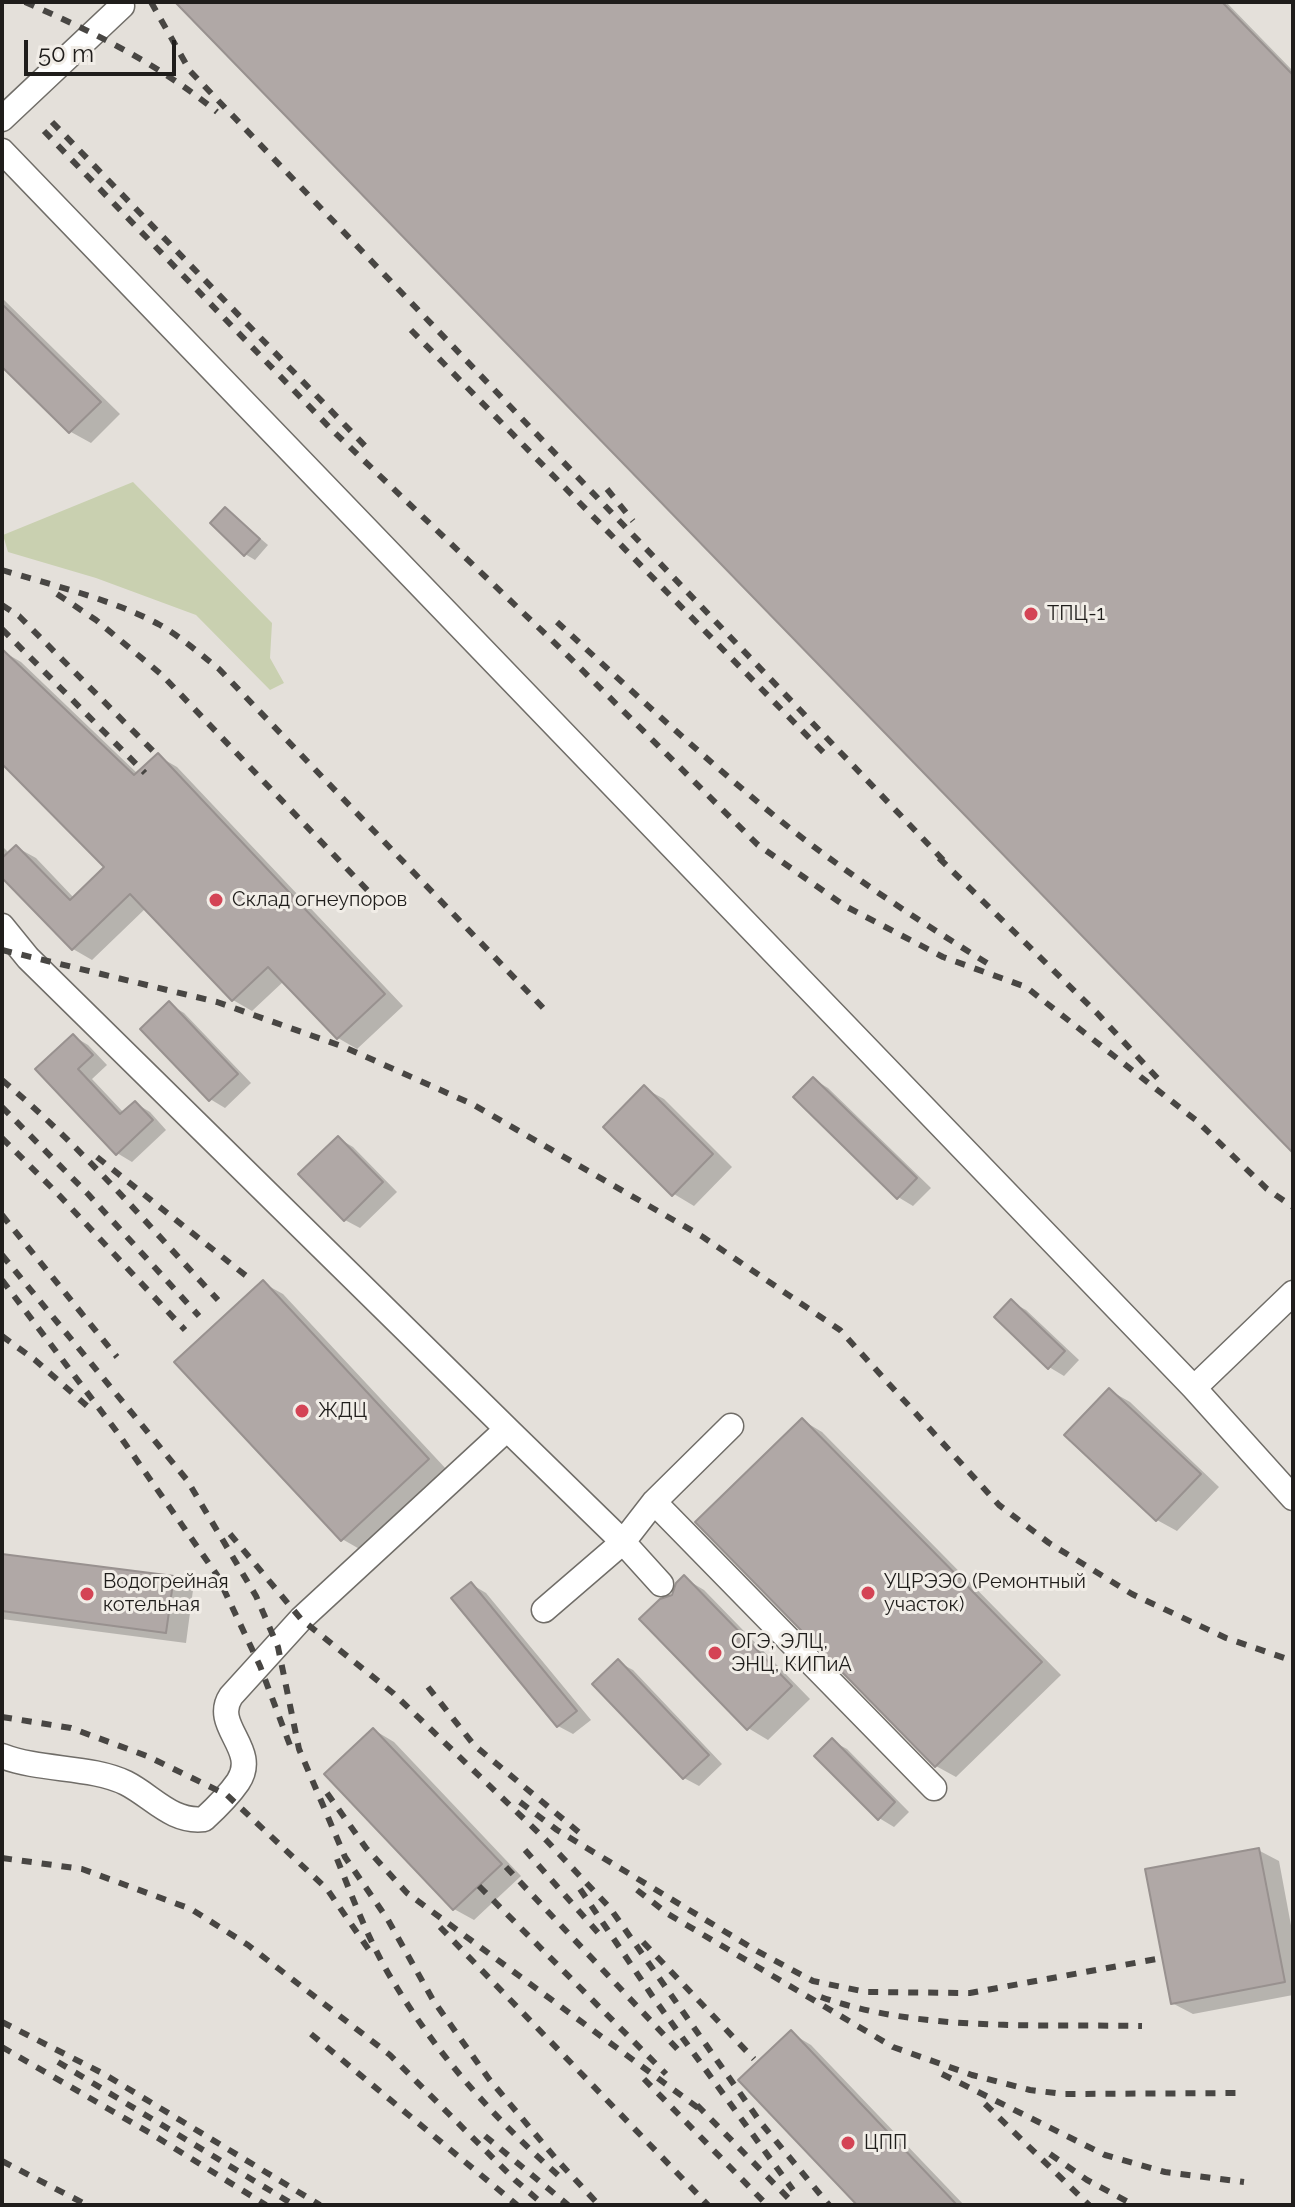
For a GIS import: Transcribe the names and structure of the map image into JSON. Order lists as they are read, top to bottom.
{
  "places": [
    "ТПЦ-1",
    "Склад огнеупоров",
    "ЖДЦ",
    "УЦРЭЭО (Ремонтный участок)",
    "Водогрейная котельная",
    "ОГЭ, ЭЛЦ, ЭНЦ, КИПиА",
    "ЦПП"
  ],
  "scale_bar": "50 m"
}
